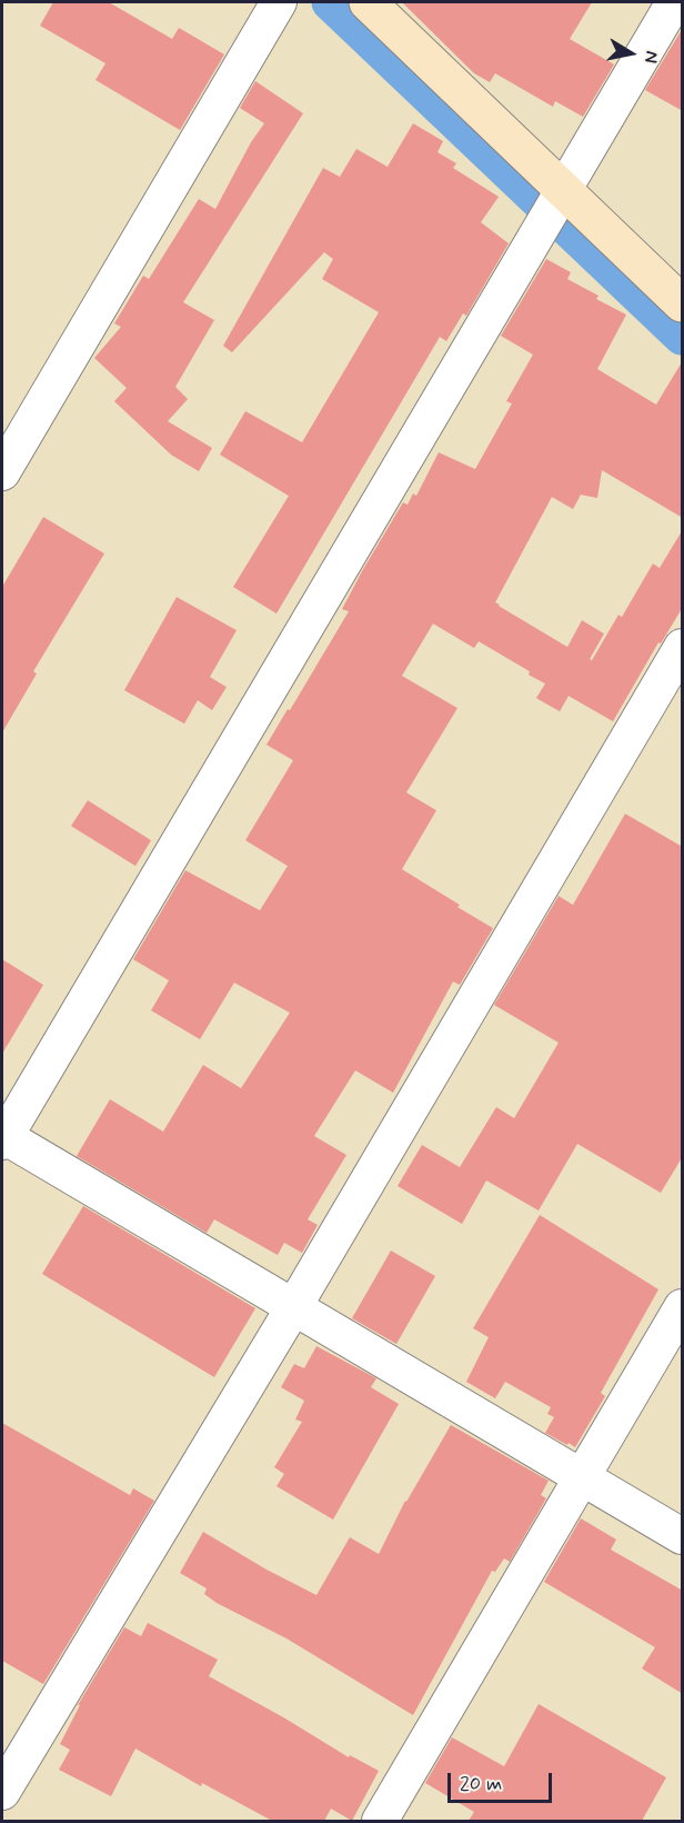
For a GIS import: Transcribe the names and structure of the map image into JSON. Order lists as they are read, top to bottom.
{
  "scale_bar": "20 m",
  "north": "right"
}
